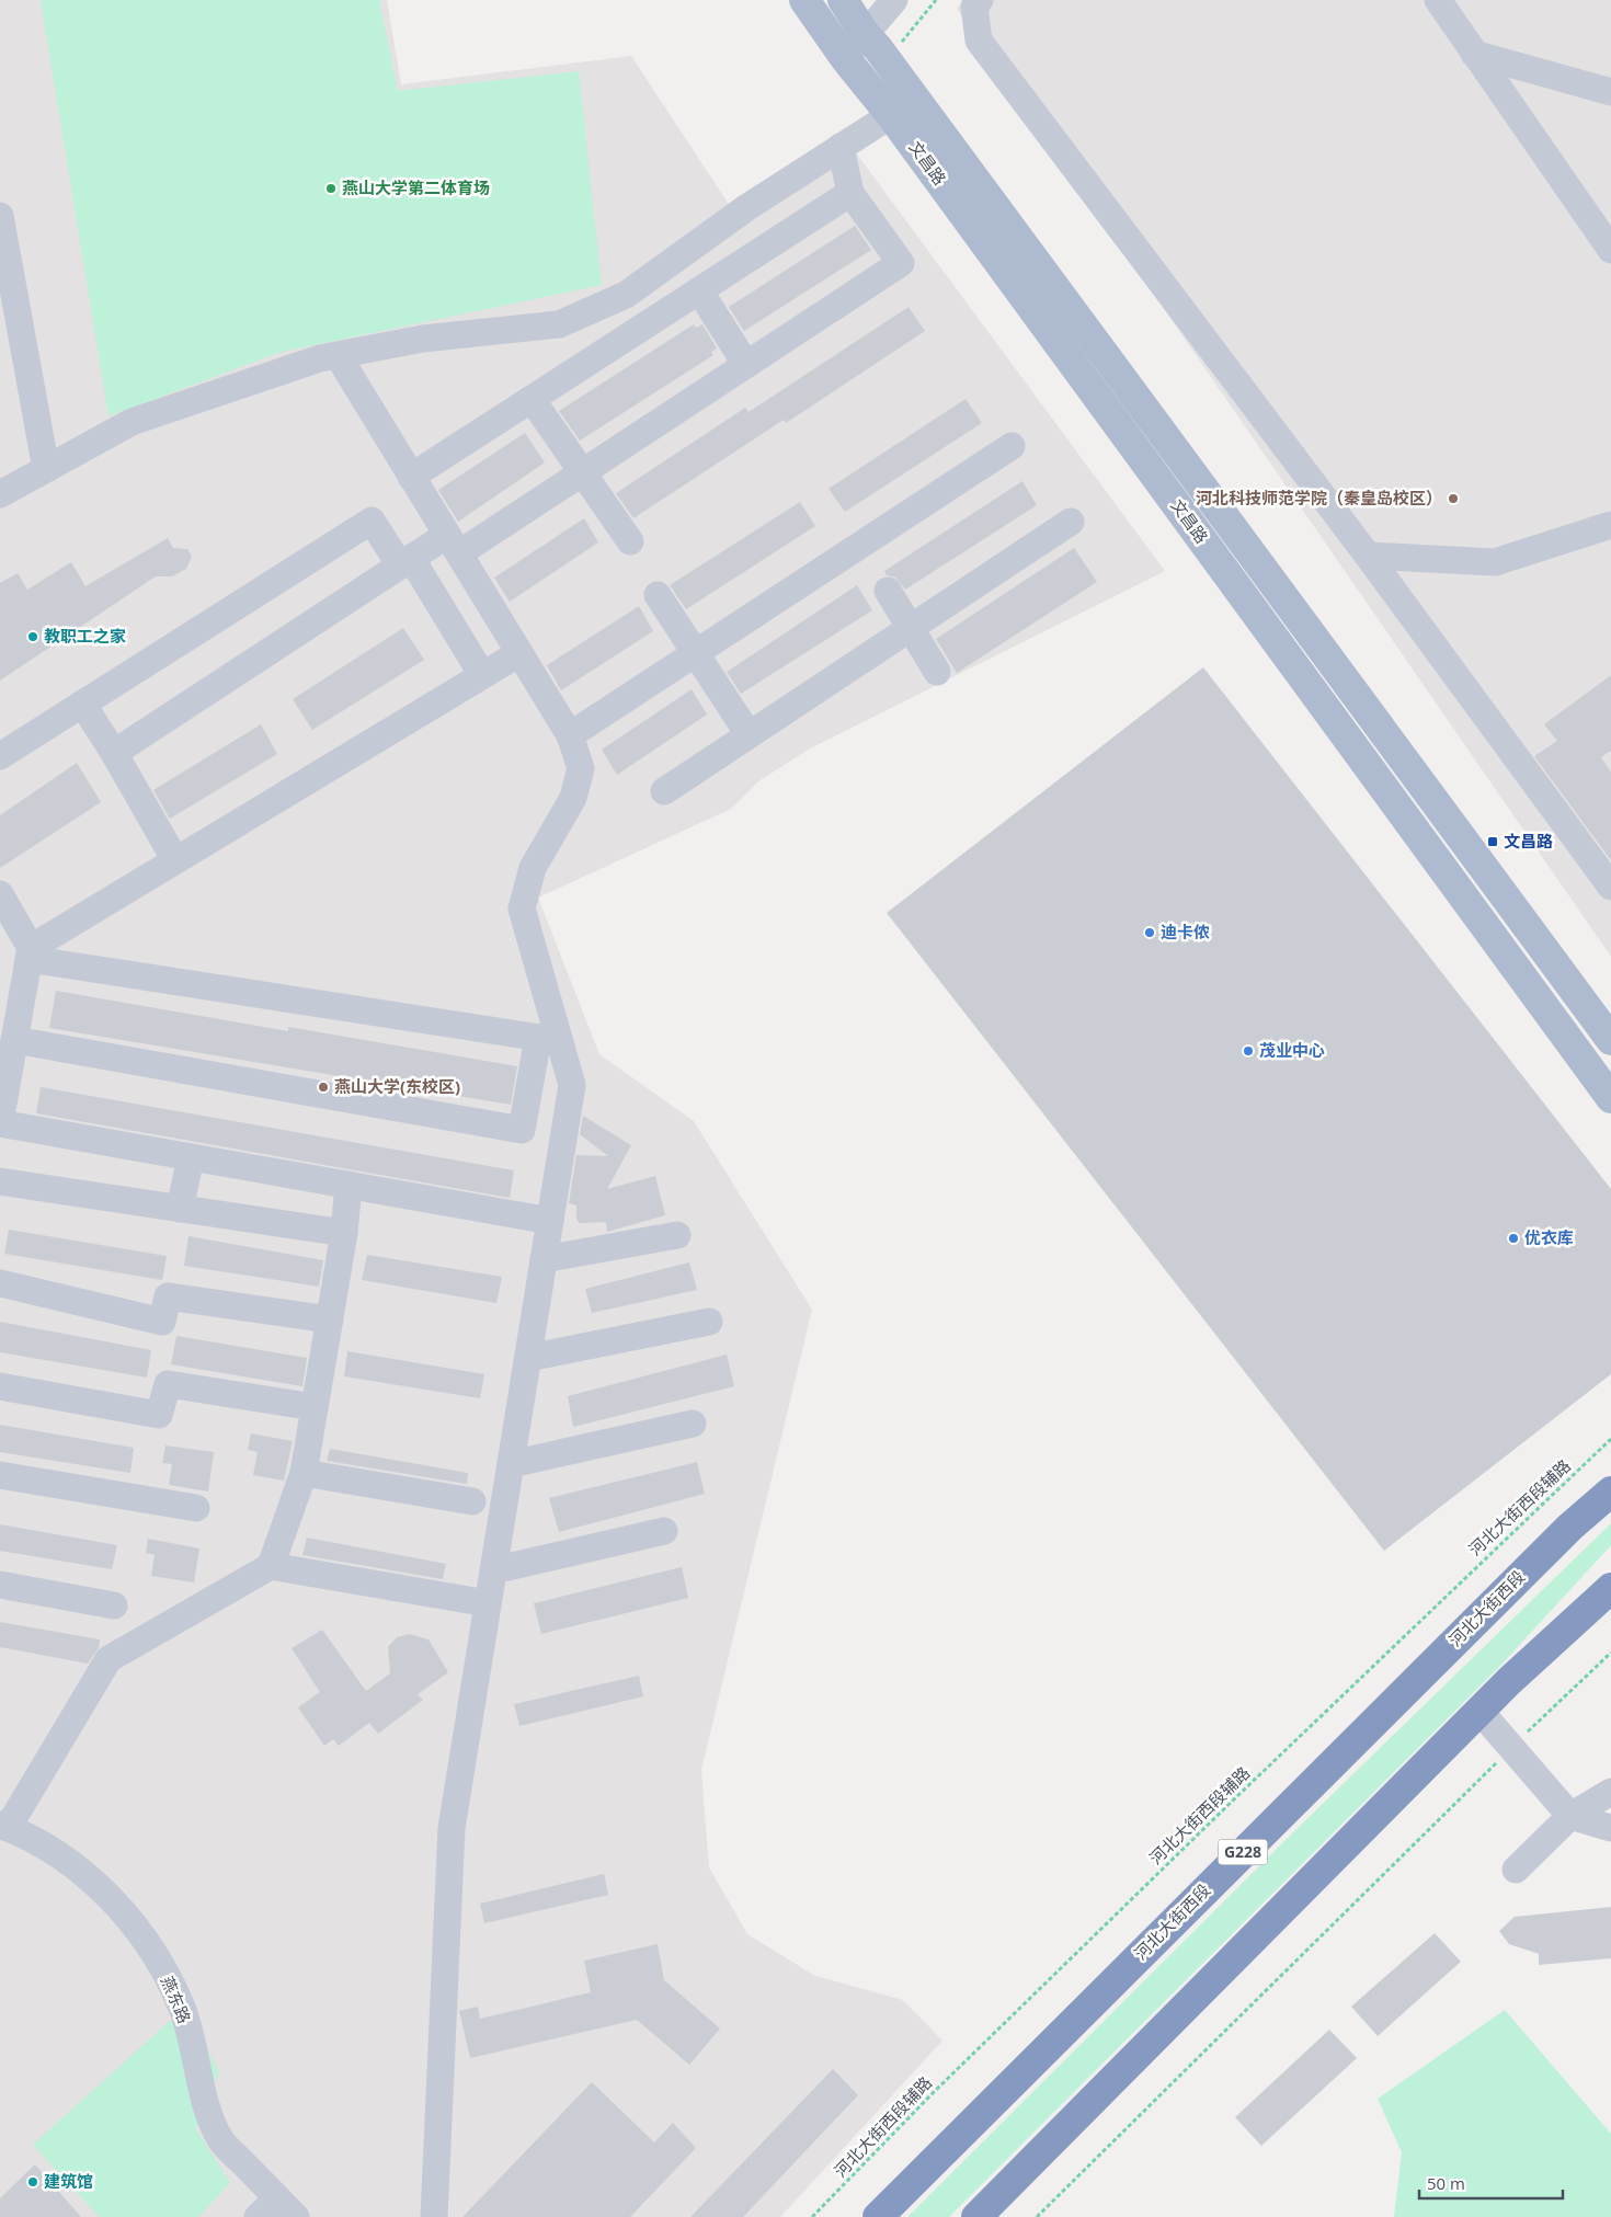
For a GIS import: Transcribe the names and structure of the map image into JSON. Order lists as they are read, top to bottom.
{
  "streets": {
    "highway": ["河北大街西段", "G228"],
    "main road": ["文昌路"],
    "street": ["燕东路"],
    "path": ["河北大街西段辅路"]
  },
  "places": {
    "other": [
      "燕山大学第二体育场",
      "河北科技师范学院（秦皇岛校区）",
      "教职工之家",
      "迪卡侬",
      "茂业中心",
      "燕山大学(东校区)",
      "优衣库",
      "建筑馆"
    ],
    "transit": ["文昌路"]
  },
  "scale_bar": "50 m"
}
